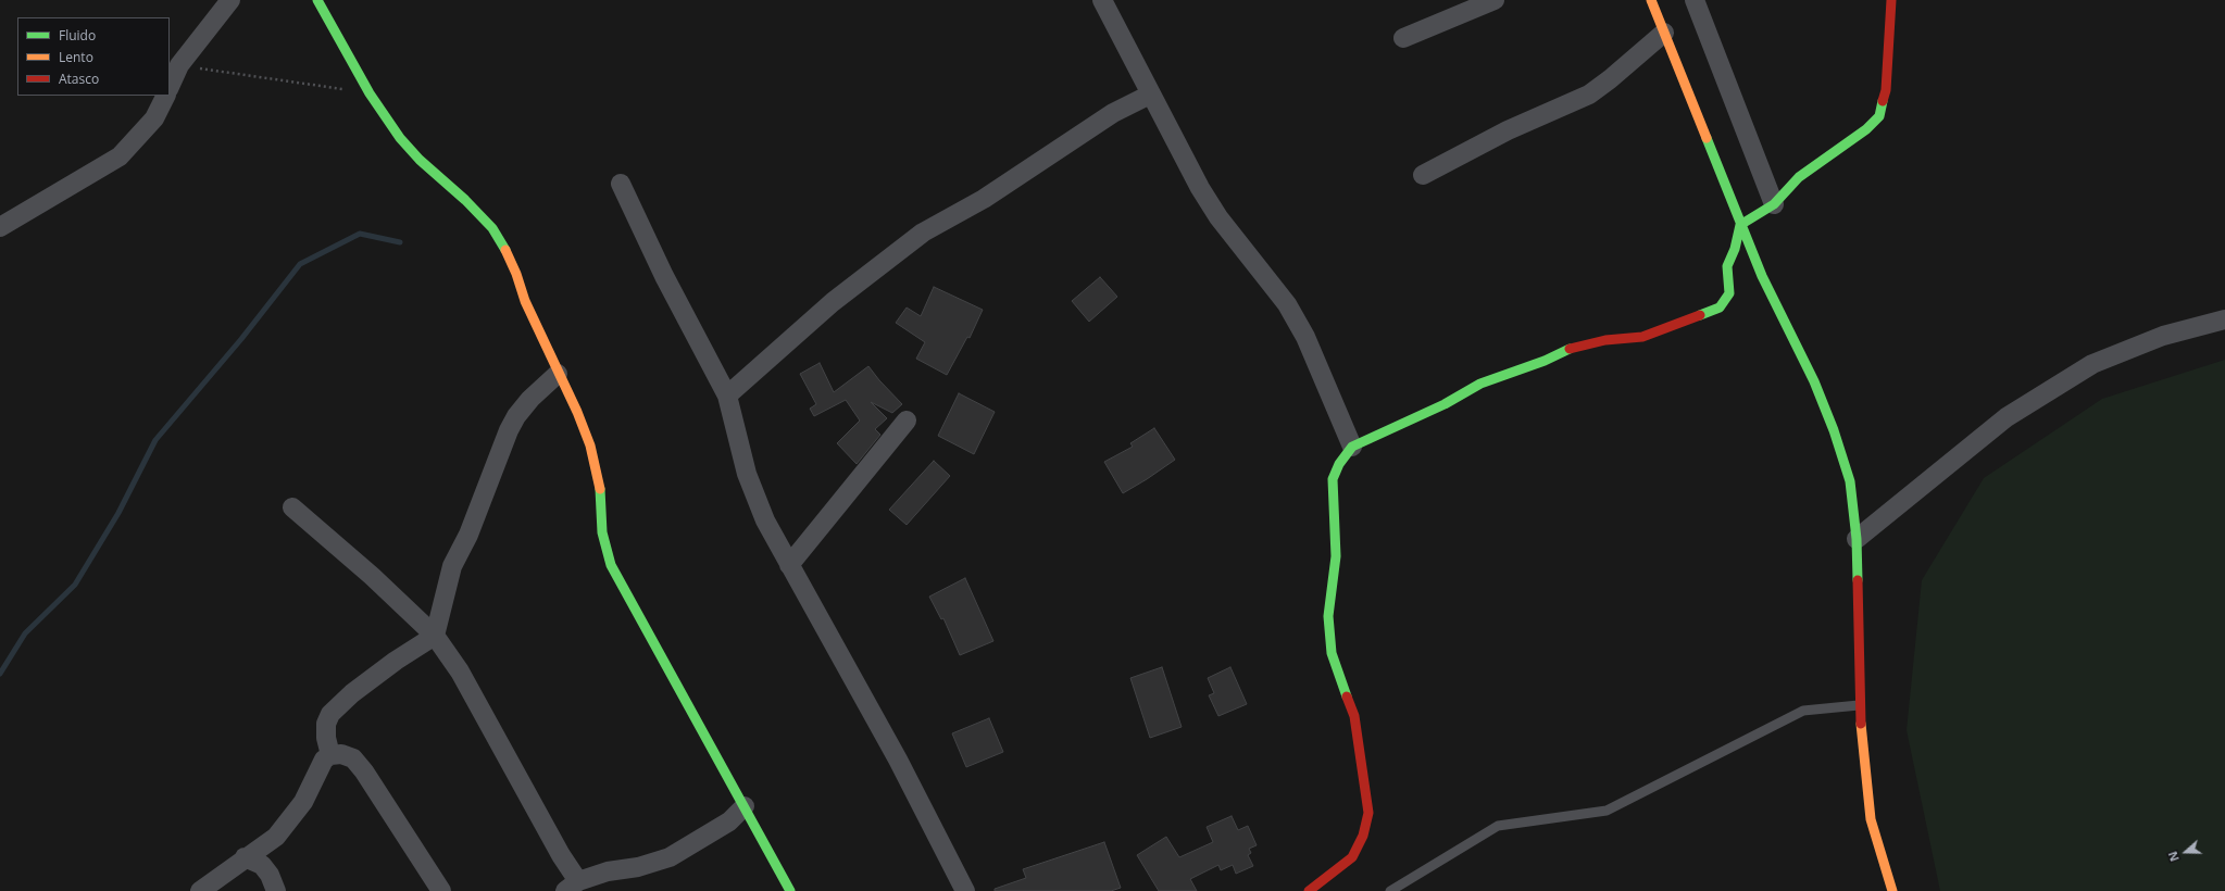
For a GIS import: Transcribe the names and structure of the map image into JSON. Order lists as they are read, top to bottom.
{
  "legend": ["Fluido", "Lento", "Atasco"],
  "north": "left"
}
